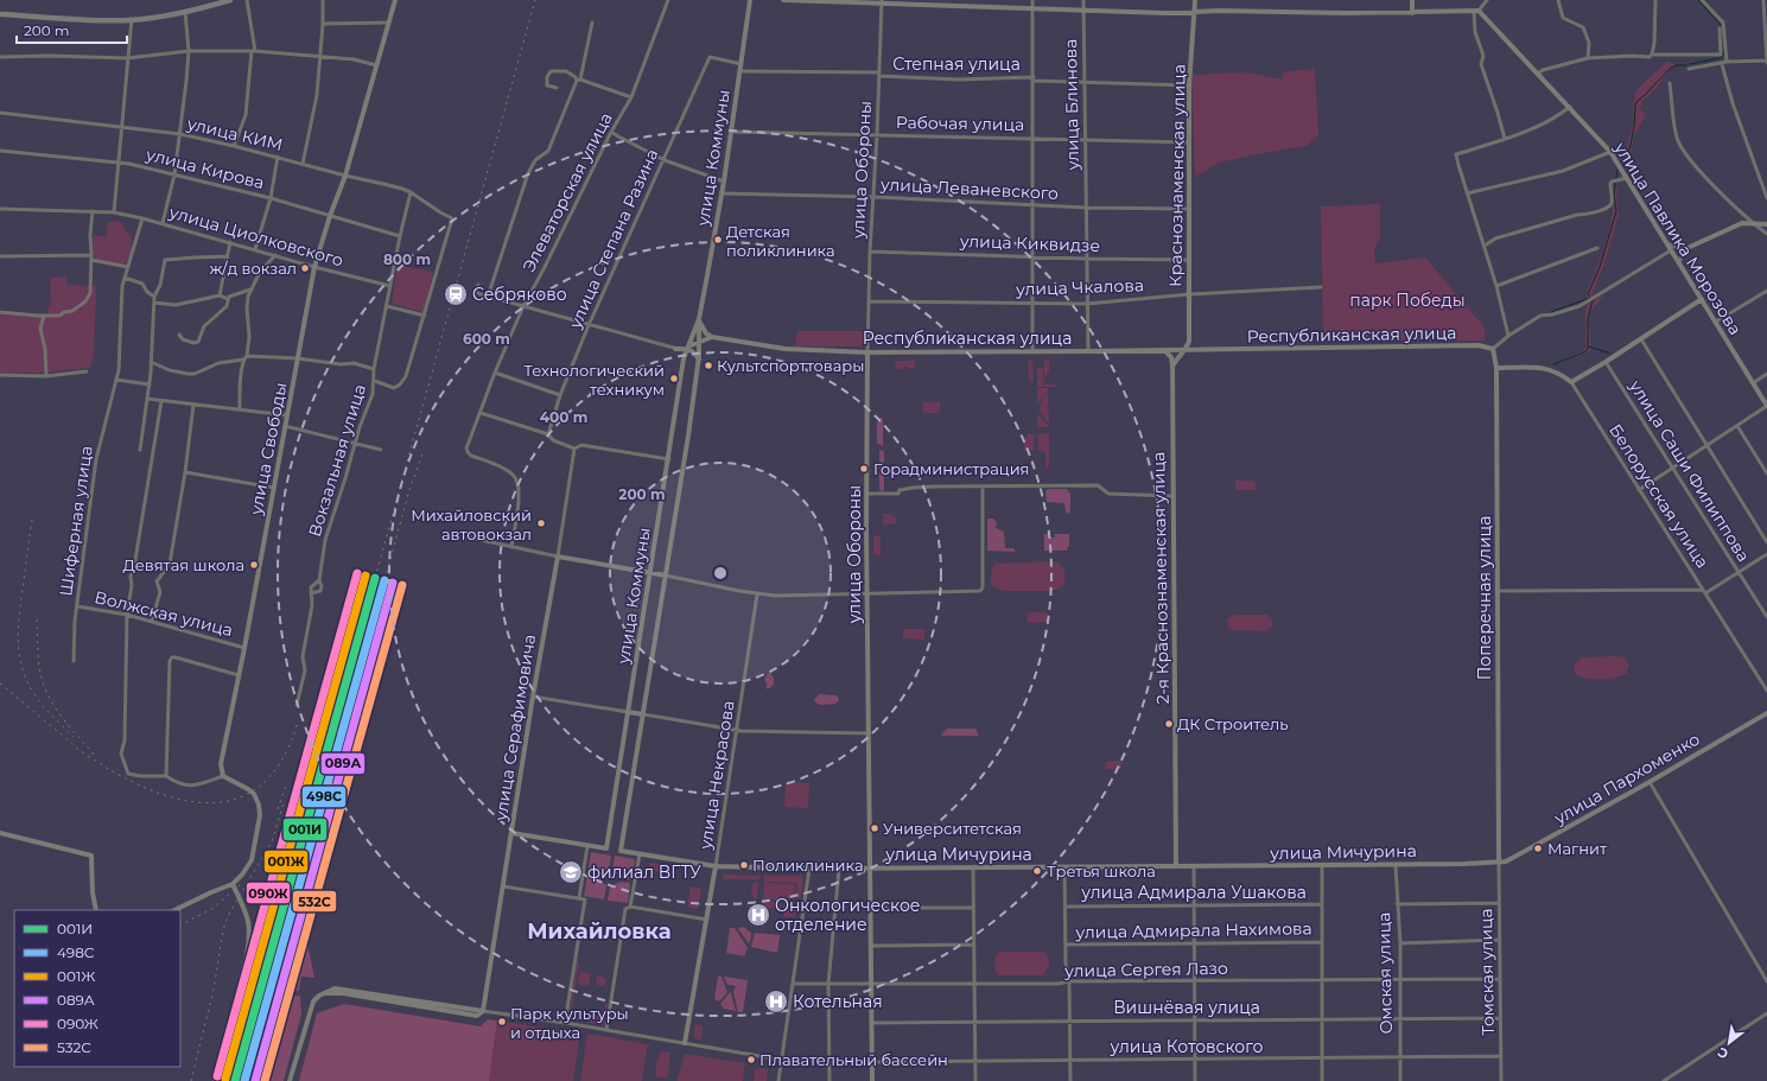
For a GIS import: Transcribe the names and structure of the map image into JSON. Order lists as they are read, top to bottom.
{
  "streets": {
    "street": [
      "Степная улица",
      "улица Блинова",
      "Рабочая улица",
      "улица КИМ",
      "улица Коммуны",
      "улица Кирова",
      "улица Обороны",
      "Краснознаменская улица",
      "улица Леваневского",
      "Элеваторская улица",
      "улица Циолковского",
      "улица Степана Разина",
      "улица Павлика Морозова",
      "улица Киквидзе",
      "улица Чкалова",
      "Республиканская улица",
      "улица Свободы",
      "Вокзальная улица",
      "улица Саши Филиппова",
      "Белорусская улица",
      "Шиферная улица",
      "2-я Краснознаменская улица",
      "Поперечная улица",
      "Волжская улица",
      "улица Серафимовича",
      "улица Некрасова",
      "улица Пархоменко",
      "улица Мичурина",
      "улица Адмирала Ушакова",
      "улица Адмирала Нахимова",
      "улица Сергея Лазо",
      "Томская улица",
      "Омская улица",
      "Вишнёвая улица",
      "улица Котовского"
    ]
  },
  "crossings": [
    ["Степная улица", "улица Блинова"],
    ["Степная улица", "улица Коммуны"],
    ["Степная улица", "улица Обороны"],
    ["Степная улица", "Краснознаменская улица"],
    ["улица Блинова", "Рабочая улица"],
    ["улица Блинова", "улица Леваневского"],
    ["улица Блинова", "улица Киквидзе"],
    ["улица Блинова", "улица Чкалова"],
    ["улица Блинова", "Республиканская улица"],
    ["Рабочая улица", "улица Коммуны"],
    ["Рабочая улица", "улица Обороны"],
    ["Рабочая улица", "Краснознаменская улица"],
    ["улица КИМ", "улица Свободы"],
    ["улица КИМ", "Вокзальная улица"],
    ["улица Коммуны", "улица Леваневского"],
    ["улица Коммуны", "улица Степана Разина"],
    ["улица Коммуны", "Республиканская улица"],
    ["улица Коммуны", "улица Мичурина"],
    ["улица Кирова", "улица Свободы"],
    ["улица Кирова", "Вокзальная улица"],
    ["улица Обороны", "улица Леваневского"],
    ["улица Обороны", "улица Киквидзе"],
    ["улица Обороны", "улица Чкалова"],
    ["улица Обороны", "Республиканская улица"],
    ["улица Обороны", "улица Мичурина"],
    ["улица Обороны", "улица Сергея Лазо"],
    ["улица Обороны", "Вишнёвая улица"],
    ["улица Обороны", "улица Котовского"],
    ["Краснознаменская улица", "улица Леваневского"],
    ["Краснознаменская улица", "улица Киквидзе"],
    ["Краснознаменская улица", "улица Чкалова"],
    ["Краснознаменская улица", "Республиканская улица"],
    ["улица Циолковского", "улица Свободы"],
    ["улица Циолковского", "Вокзальная улица"],
    ["улица Циолковского", "Шиферная улица"],
    ["Республиканская улица", "Поперечная улица"],
    ["улица Свободы", "Волжская улица"],
    ["Белорусская улица", "Поперечная улица"],
    ["Шиферная улица", "Волжская улица"],
    ["2-я Краснознаменская улица", "улица Мичурина"],
    ["Поперечная улица", "улица Пархоменко"],
    ["Поперечная улица", "улица Мичурина"],
    ["Поперечная улица", "Томская улица"],
    ["улица Некрасова", "улица Мичурина"],
    ["улица Пархоменко", "улица Мичурина"],
    ["улица Пархоменко", "Томская улица"],
    ["улица Мичурина", "Томская улица"],
    ["улица Мичурина", "Омская улица"],
    ["улица Сергея Лазо", "Томская улица"],
    ["улица Сергея Лазо", "Омская улица"],
    ["Томская улица", "Вишнёвая улица"],
    ["Томская улица", "улица Котовского"],
    ["Омская улица", "Вишнёвая улица"],
    ["Омская улица", "улица Котовского"]
  ],
  "districts": ["Михайловка"],
  "parks": ["парк Победы"],
  "places": {
    "other": [
      "Детская поликлиника",
      "ж/д вокзал",
      "Культспорттовары",
      "Технологический техникум",
      "Горадминистрация",
      "Михайловский автовокзал",
      "Девятая школа",
      "ДК Строитель",
      "Университетская",
      "Магнит",
      "Поликлиника",
      "Третья школа",
      "Парк культуры и отдыха",
      "Плавательный бассейн"
    ],
    "station": ["Себряково"],
    "school or university": ["филиал ВГТУ"],
    "hospital": ["Онкологическое отделение", "Котельная"]
  },
  "lines": [
    "transit line 090Ж",
    "transit line 001Ж",
    "transit line 001И",
    "transit line 498С",
    "transit line 089А",
    "transit line 532С"
  ],
  "legend": [
    "001И",
    "498С",
    "001Ж",
    "089А",
    "090Ж",
    "532С"
  ],
  "scale_bar": "200 m",
  "north": "bottom left",
  "rings": [
    "800 m",
    "600 m",
    "400 m",
    "200 m"
  ]
}
